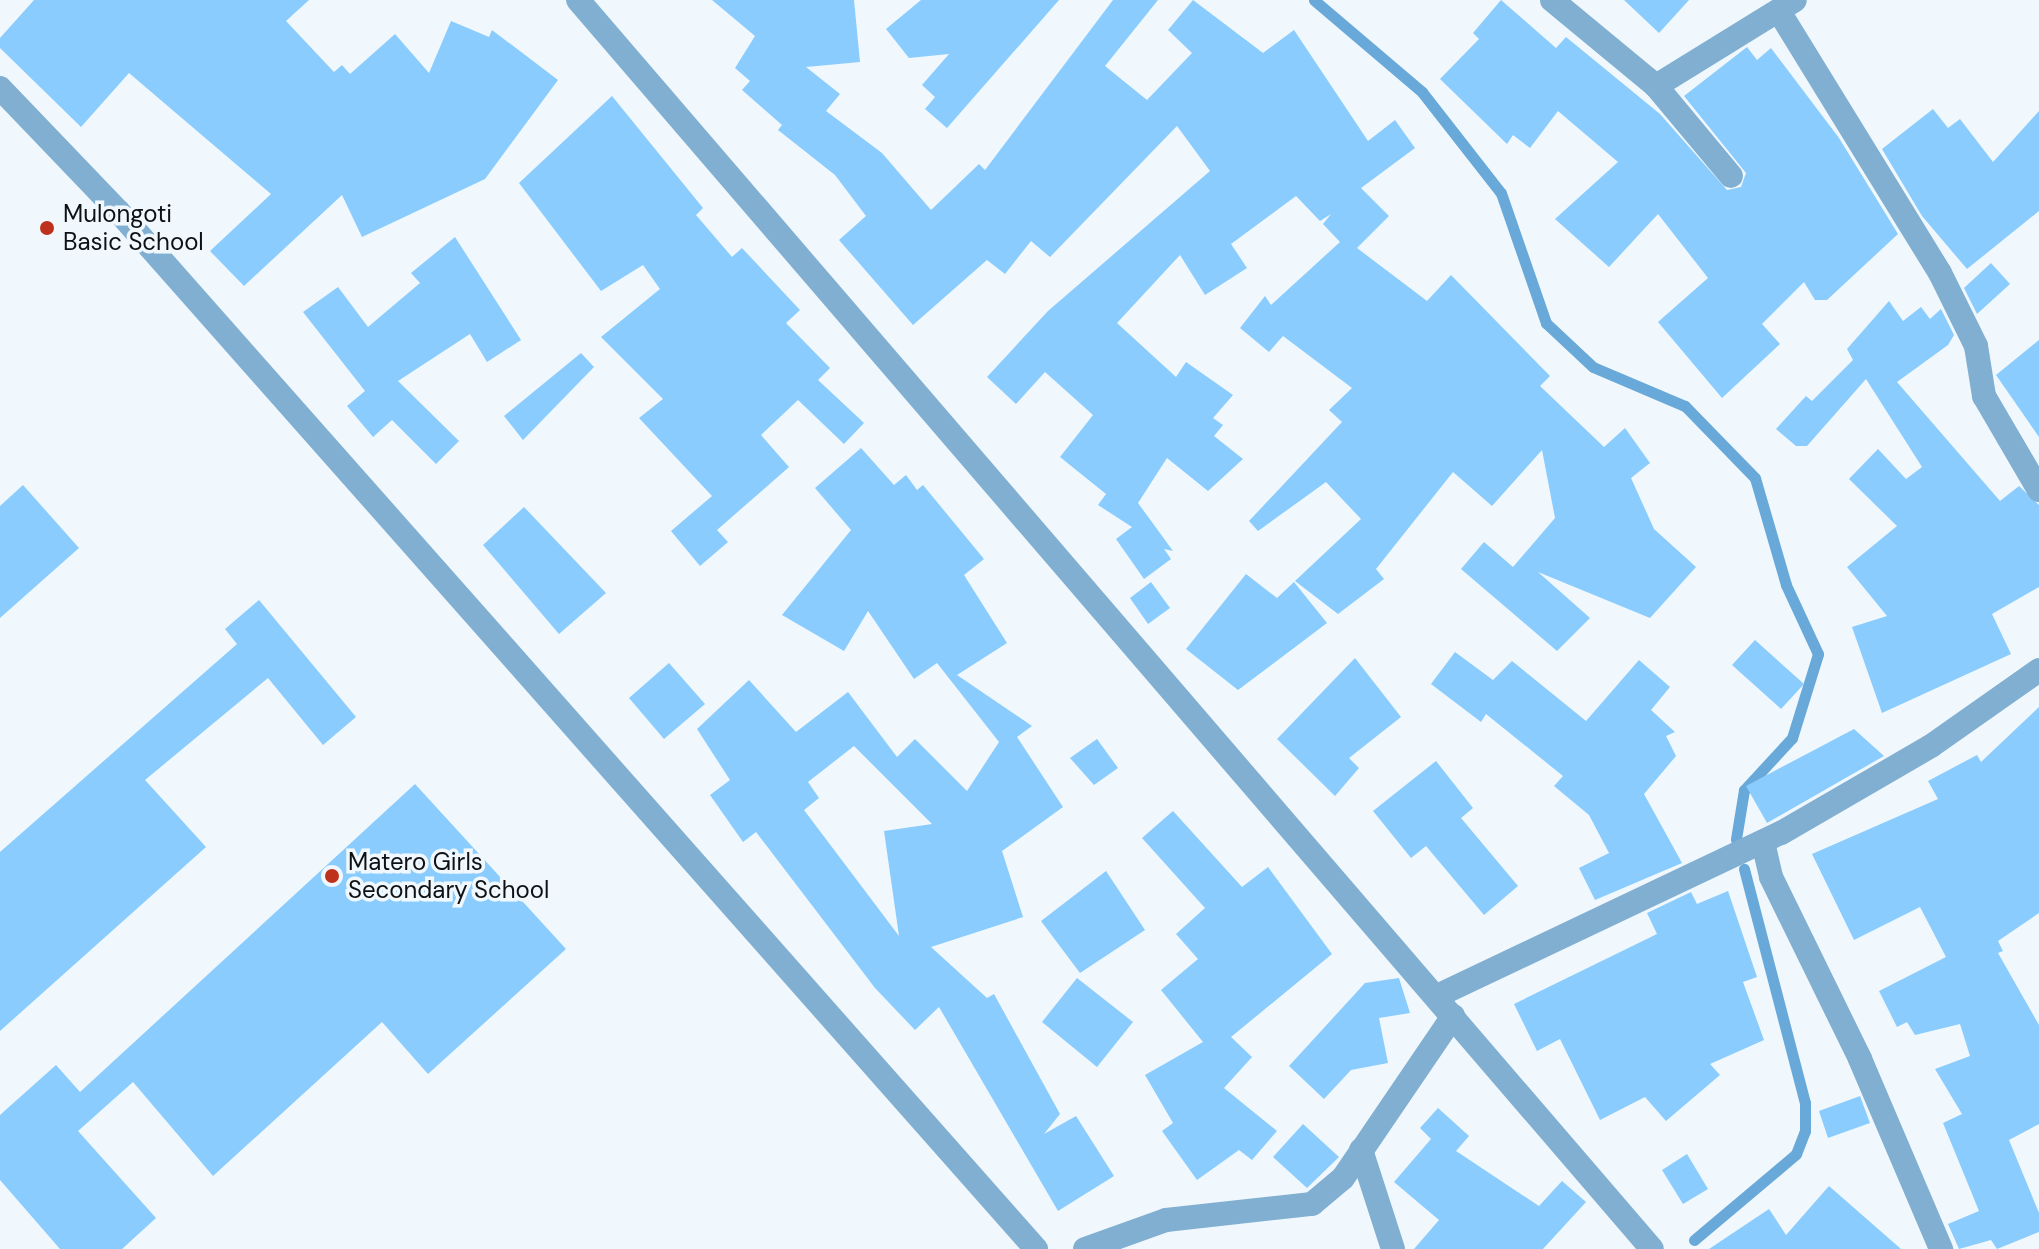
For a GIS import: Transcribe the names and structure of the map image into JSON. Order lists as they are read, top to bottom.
{
  "places": ["Mulongoti Basic School", "Matero Girls Secondary School"]
}
